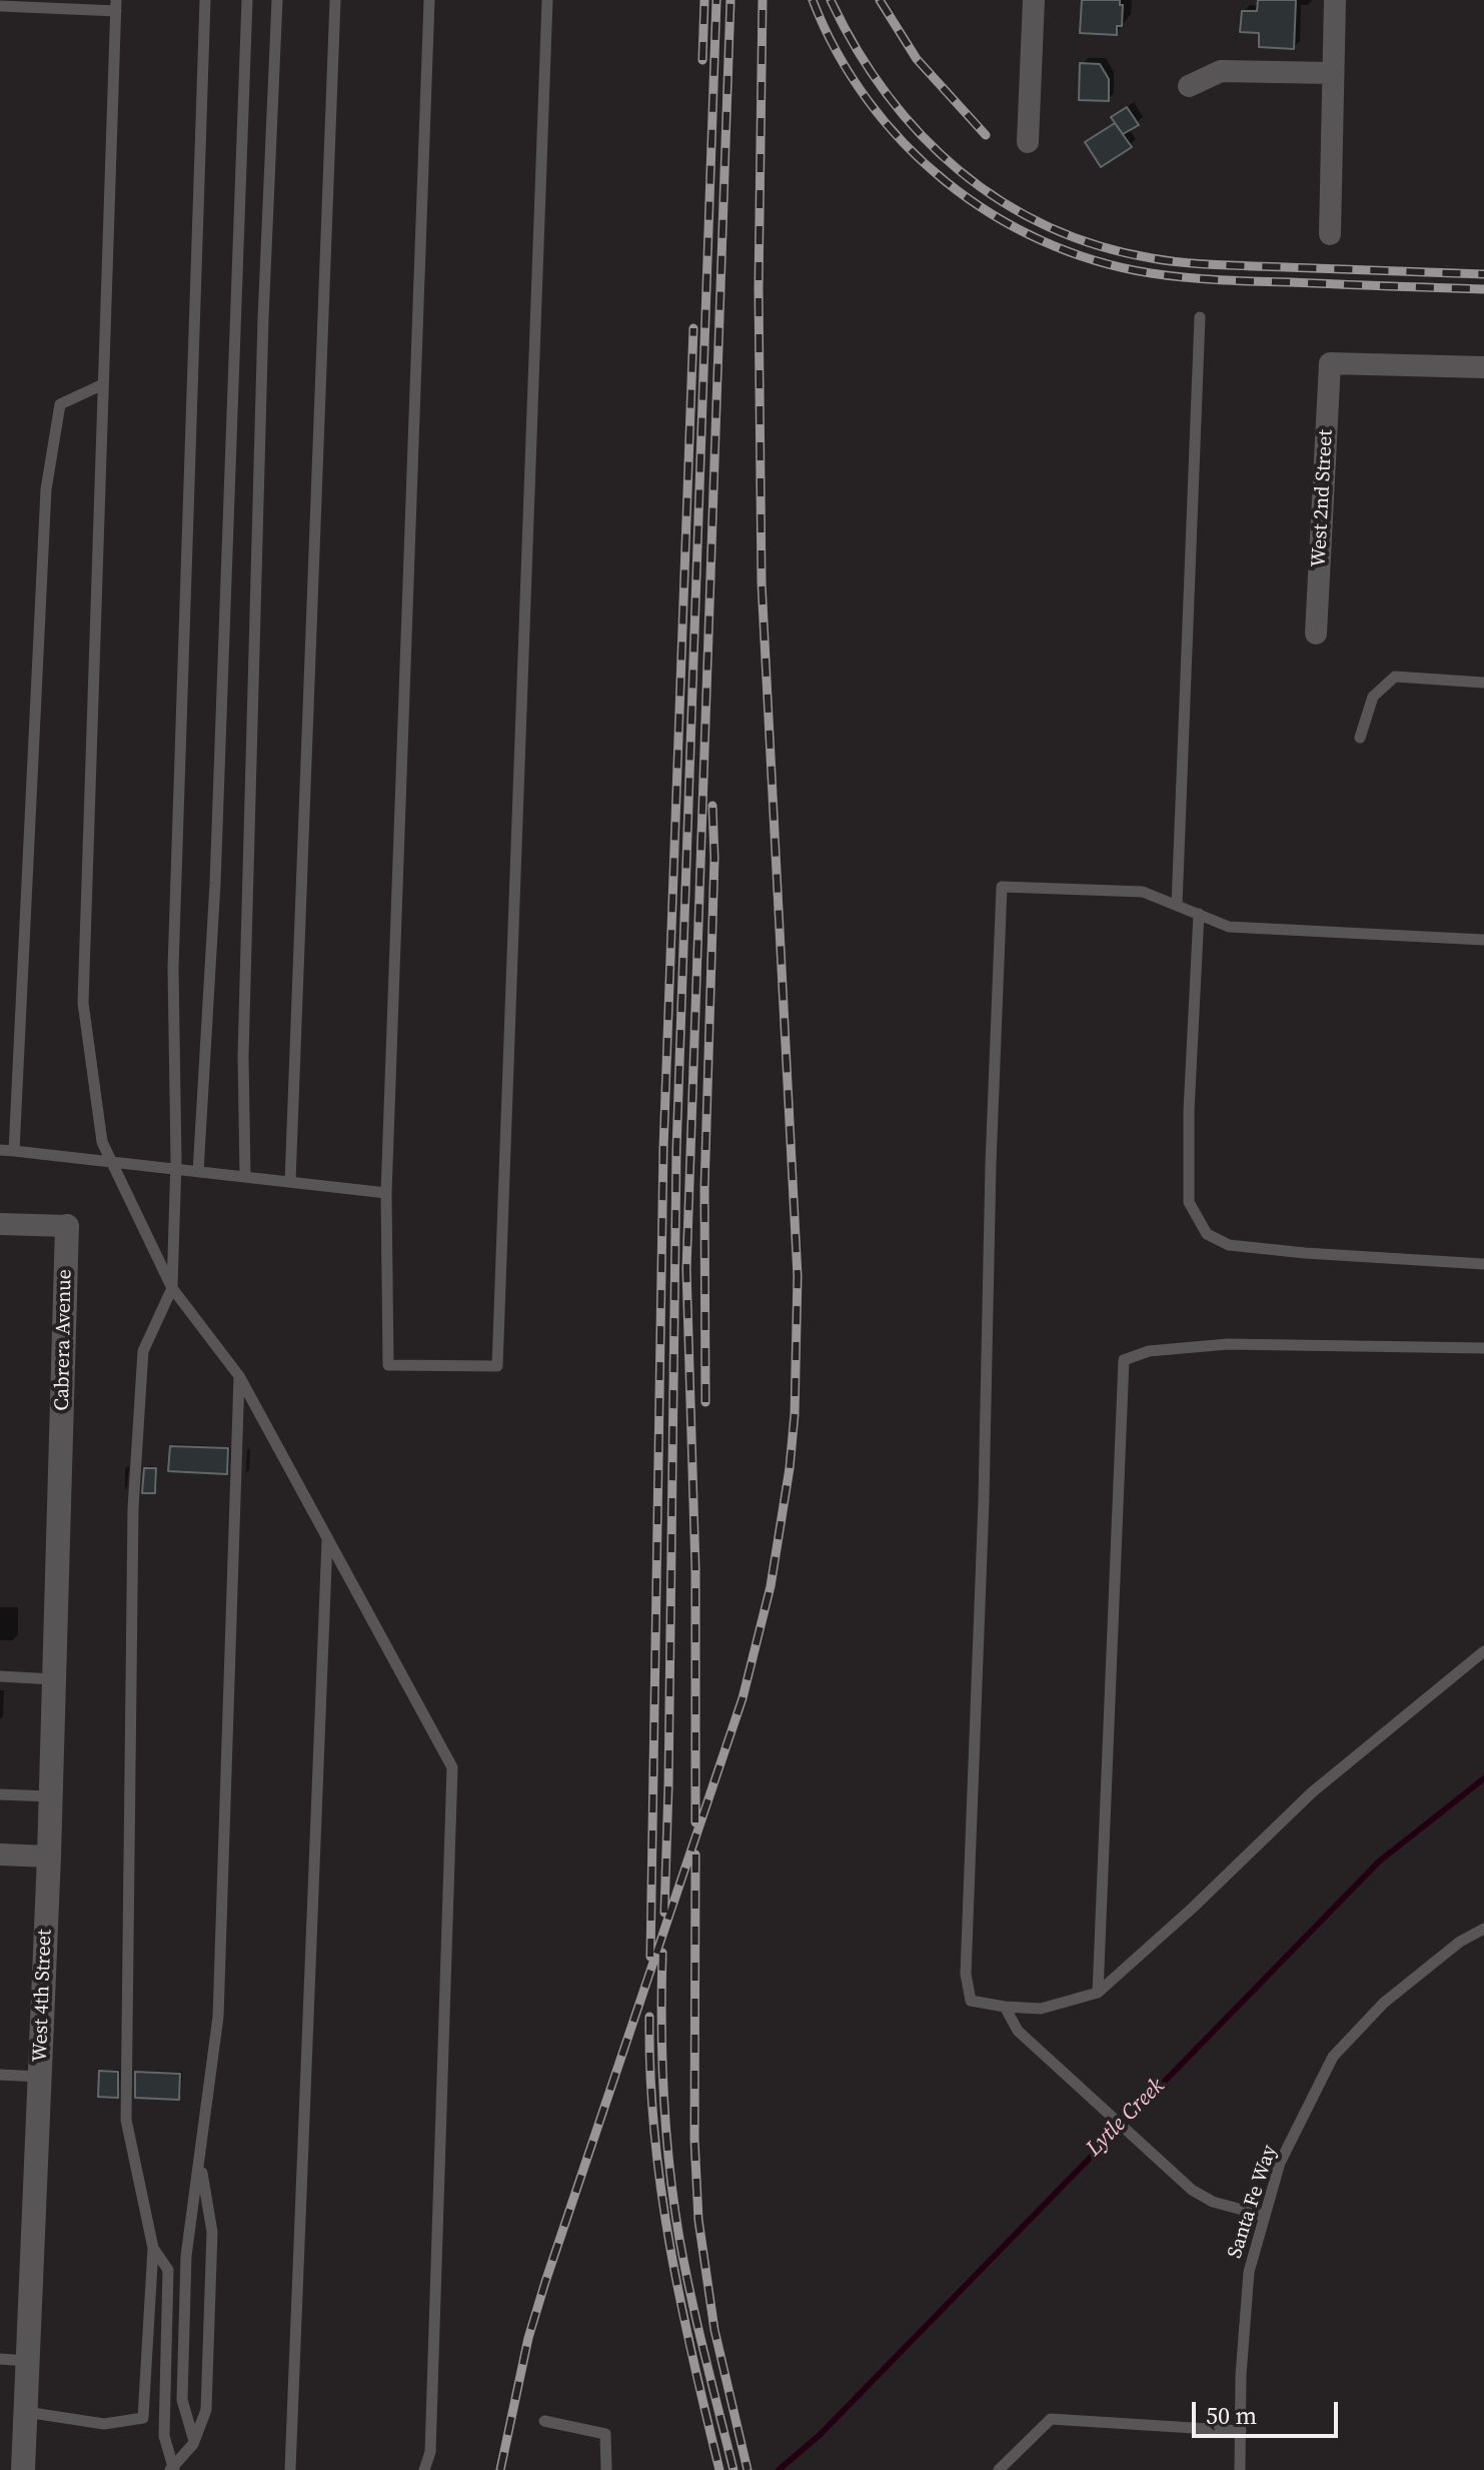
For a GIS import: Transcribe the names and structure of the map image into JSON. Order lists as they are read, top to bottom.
{
  "streets": {
    "street": ["West 2nd Street", "Cabrera Avenue", "West 4th Street"],
    "lane": ["Santa Fe Way"]
  },
  "crossings": [
    ["Cabrera Avenue", "West 4th Street"]
  ],
  "water": ["Lytle Creek"],
  "scale_bar": "50 m"
}
